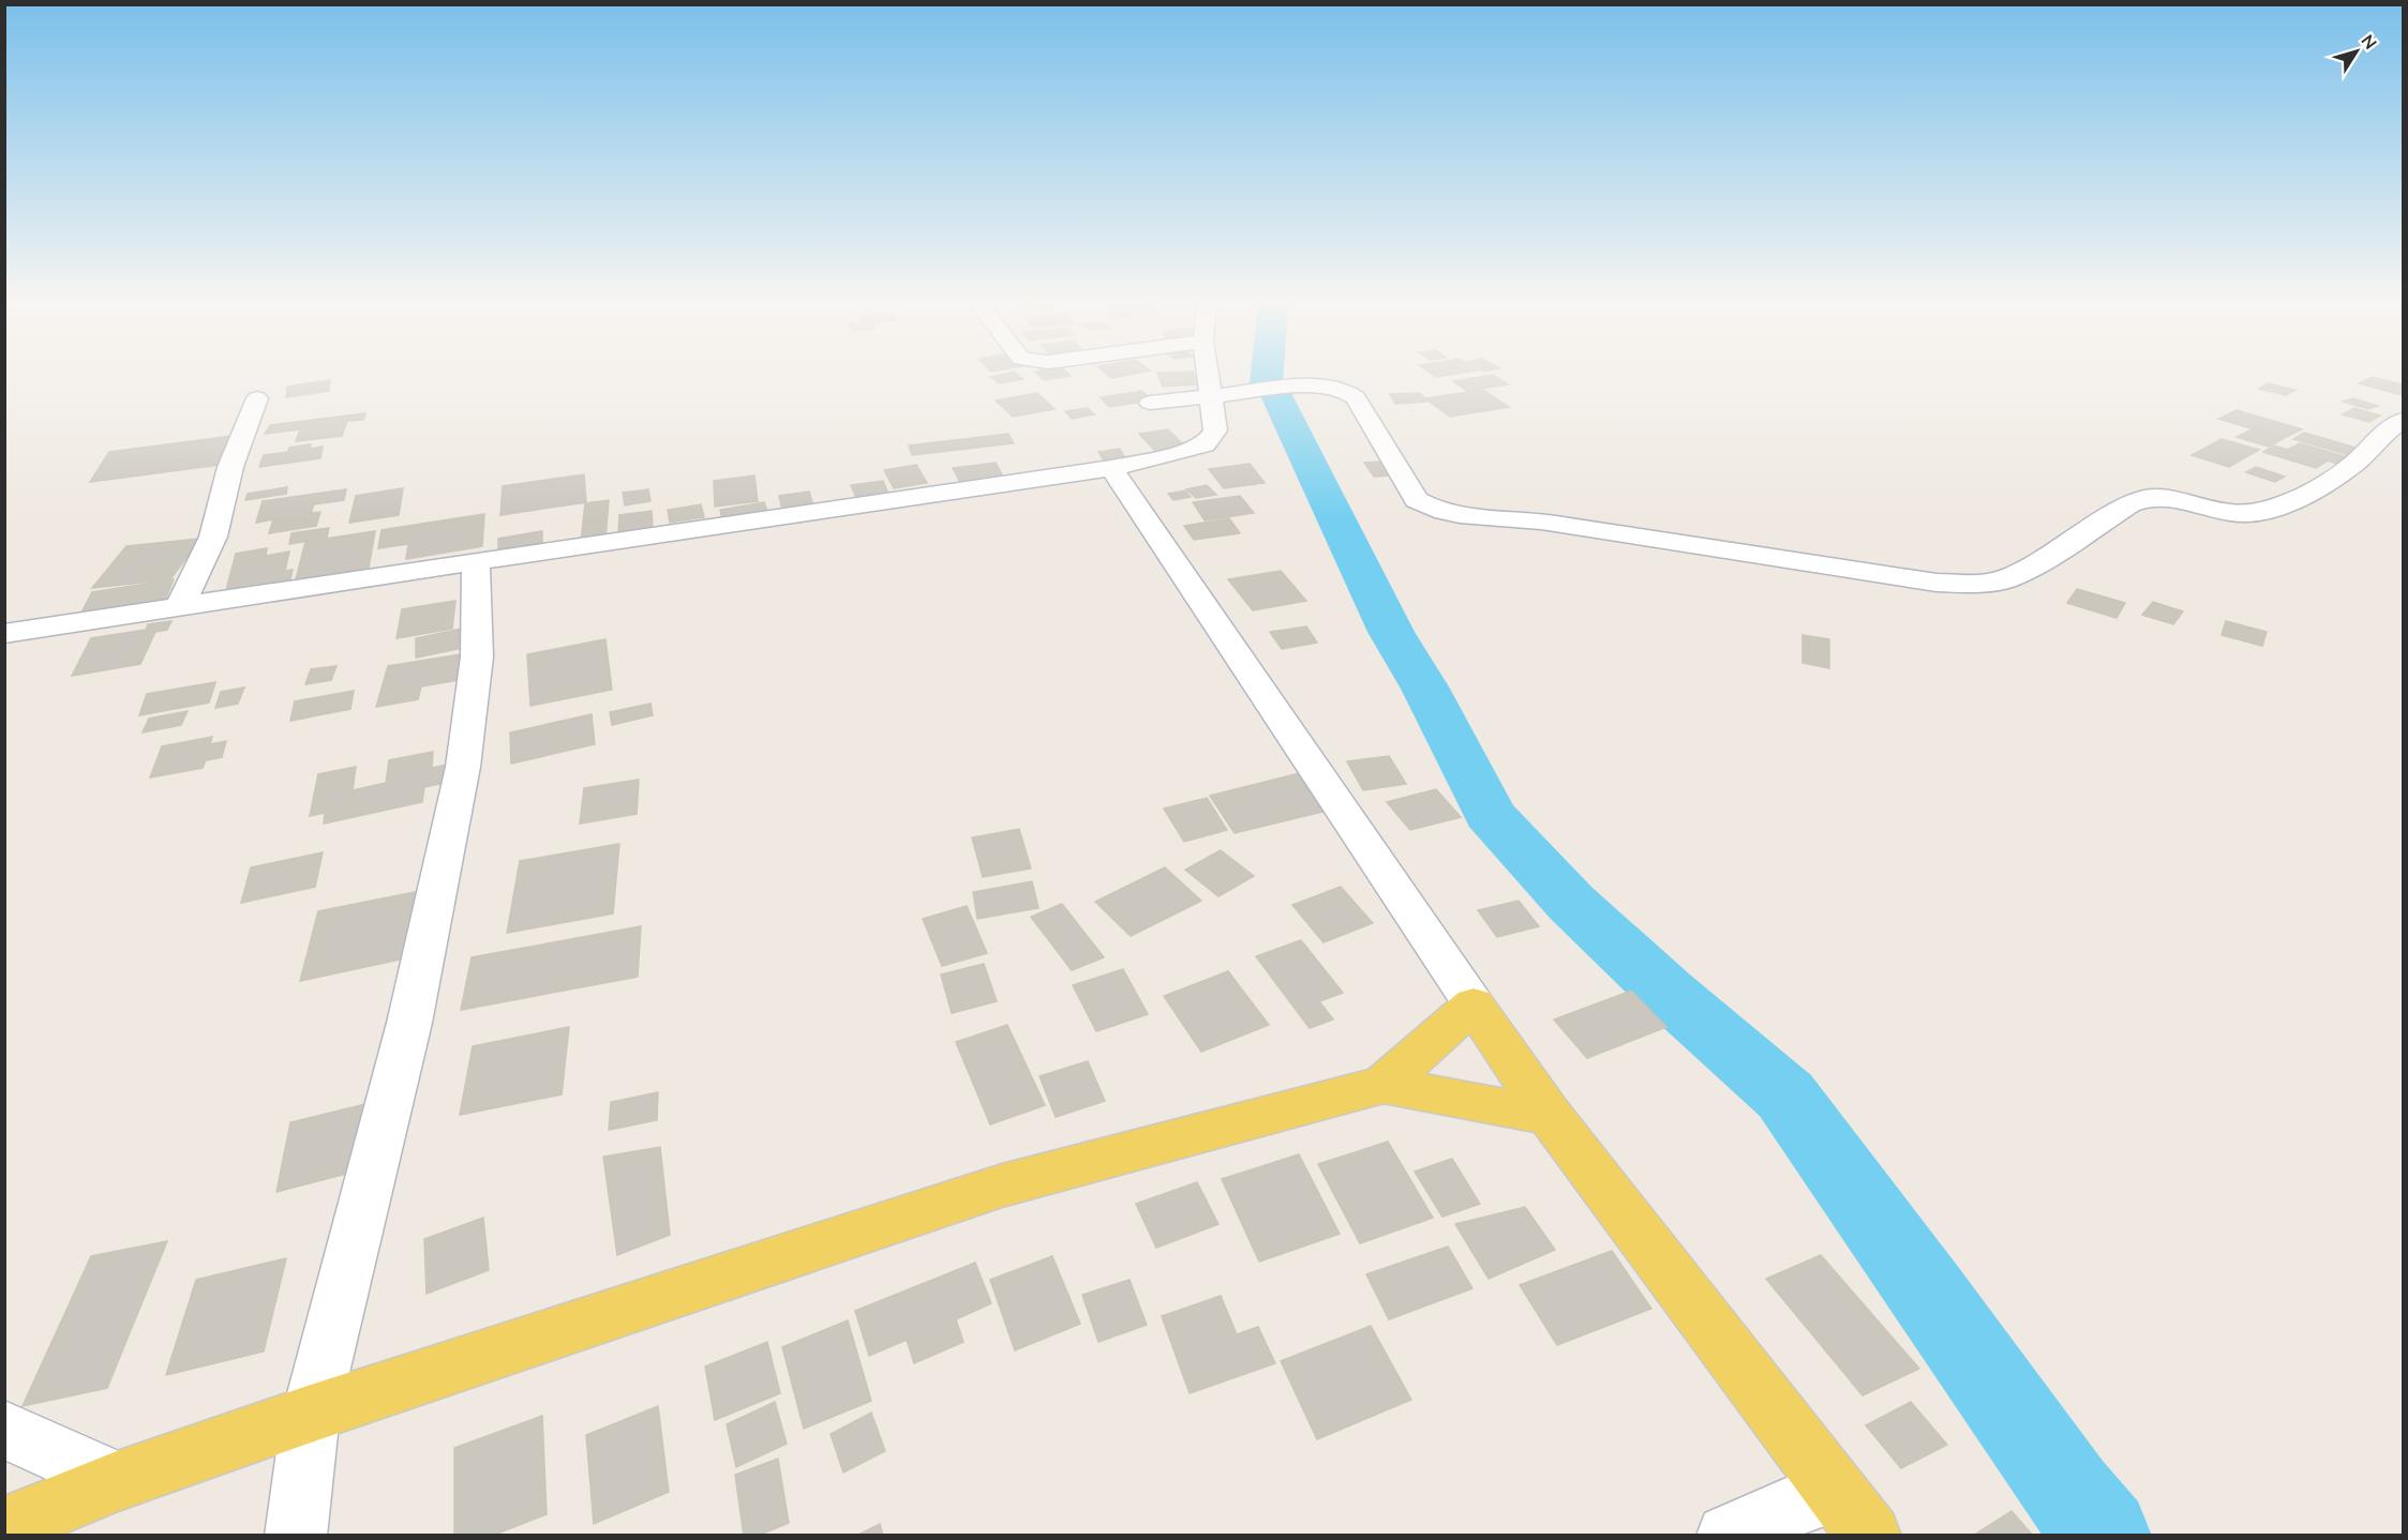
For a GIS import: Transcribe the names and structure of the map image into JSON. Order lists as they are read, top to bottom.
{
  "north": "top right"
}
